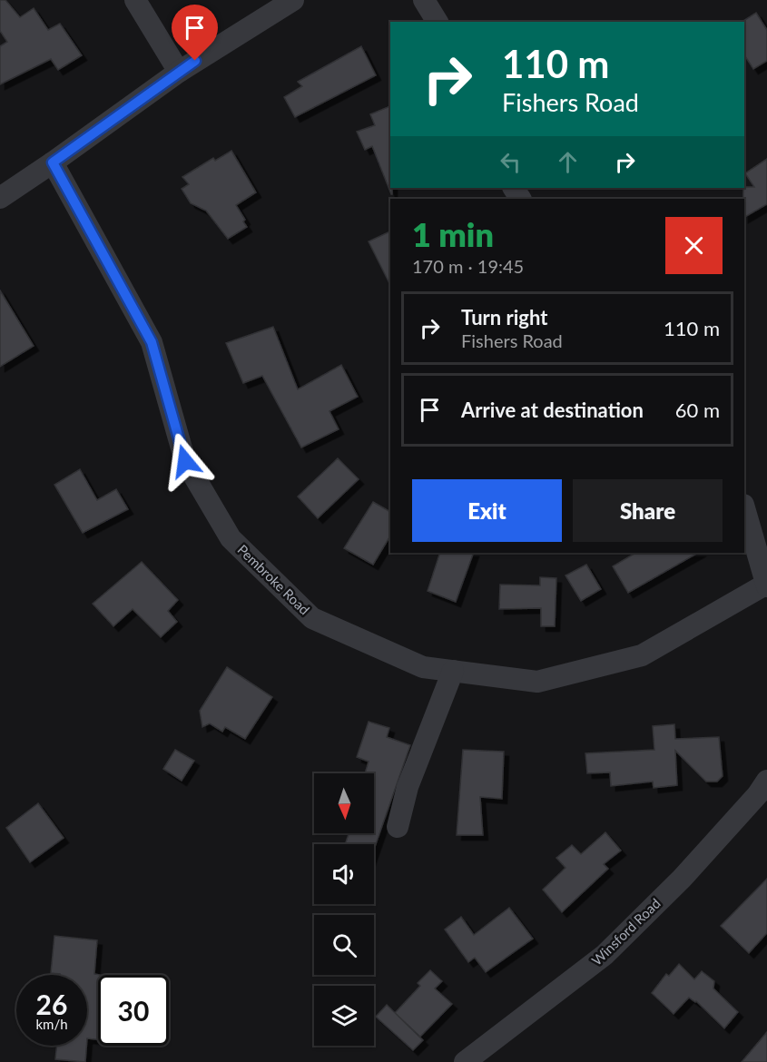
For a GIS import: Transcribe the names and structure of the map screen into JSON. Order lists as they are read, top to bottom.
{
  "streets": {
    "street": ["Pembroke Road", "Winsford Road"]
  },
  "north": "bottom",
  "page": {
    "turn": ["110 m", "Fishers Road"],
    "heading": ["1 min", "170 m · 19:45"],
    "list": [
      {
        "name": "Turn right",
        "note": "Fishers Road",
        "value": "110 m"
      },
      {
        "name": "Arrive at destination",
        "value": "60 m"
      }
    ],
    "buttons": ["Exit", "Share"],
    "speed": "26 km/h",
    "limit": "30"
  }
}
